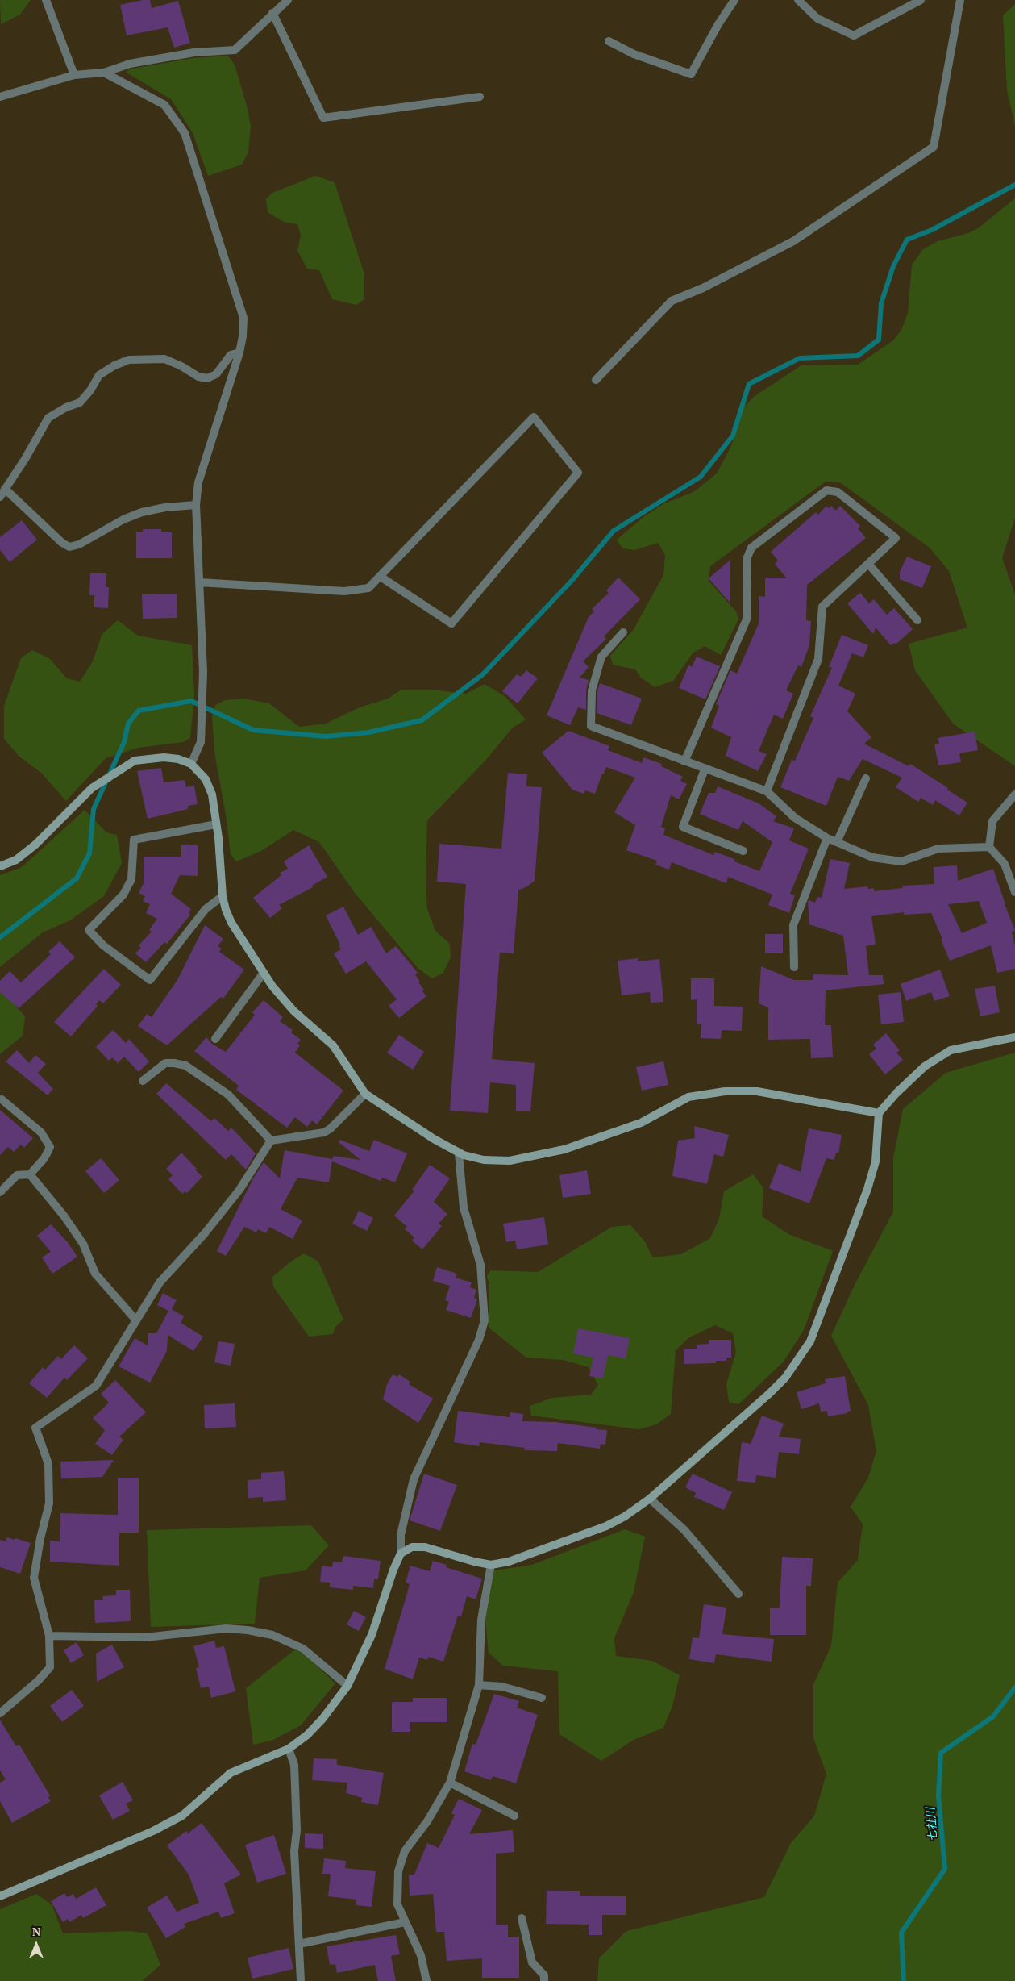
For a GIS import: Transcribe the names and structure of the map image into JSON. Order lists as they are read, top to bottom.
{
  "water": ["七社川"],
  "north": "top"
}
